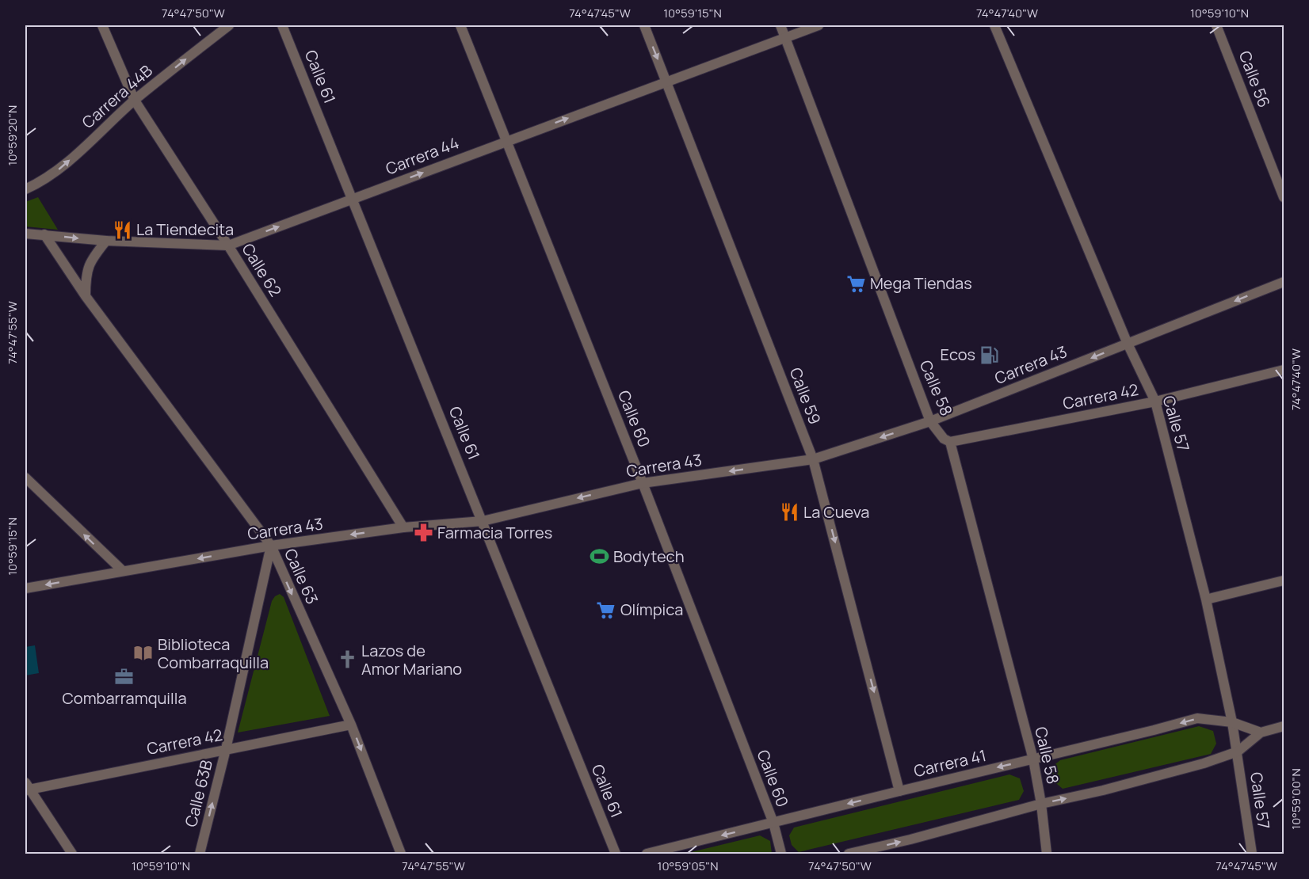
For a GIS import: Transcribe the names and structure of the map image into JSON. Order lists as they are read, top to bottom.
{
  "streets": {
    "street": [
      "Calle 61",
      "Calle 56",
      "Carrera 44B",
      "Carrera 44",
      "Calle 62",
      "Carrera 43",
      "Calle 58",
      "Calle 59",
      "Carrera 42",
      "Calle 60",
      "Calle 57",
      "Calle 63",
      "Carrera 41",
      "Calle 63B"
    ]
  },
  "crossings": [
    ["Calle 61", "Carrera 44"],
    ["Calle 61", "Carrera 43"],
    ["Carrera 44B", "Calle 62"],
    ["Carrera 44", "Calle 62"],
    ["Carrera 44", "Calle 58"],
    ["Carrera 44", "Calle 59"],
    ["Carrera 44", "Calle 60"],
    ["Carrera 44", "Calle 63"],
    ["Calle 62", "Carrera 43"],
    ["Carrera 43", "Calle 58"],
    ["Carrera 43", "Calle 59"],
    ["Carrera 43", "Calle 60"],
    ["Carrera 43", "Calle 57"],
    ["Carrera 43", "Calle 63"],
    ["Carrera 43", "Calle 63B"],
    ["Calle 58", "Carrera 42"],
    ["Calle 58", "Carrera 41"],
    ["Calle 59", "Carrera 41"],
    ["Carrera 42", "Calle 57"],
    ["Carrera 42", "Calle 63"],
    ["Carrera 42", "Calle 63B"],
    ["Calle 60", "Carrera 41"],
    ["Calle 57", "Carrera 41"],
    ["Calle 63", "Calle 63B"]
  ],
  "one_way": [
    "Carrera 44B",
    "Carrera 44",
    "Carrera 43",
    "Calle 59",
    "Calle 63"
  ],
  "places": {
    "restaurant": ["La Tiendecita", "La Cueva"],
    "supermarket": ["Mega Tiendas", "Olímpica"],
    "fuel station": ["Ecos"],
    "pharmacy": ["Farmacia Torres"],
    "sports": ["Bodytech"],
    "library": ["Biblioteca Combarraquilla"],
    "church": ["Lazos de Amor Mariano"],
    "office": ["Combarramquilla"]
  },
  "coordinates": [
    "74°47'50\"W",
    "74°47'45\"W",
    "10°59'15\"N",
    "74°47'40\"W",
    "10°59'10\"N",
    "10°59'20\"N",
    "74°47'55\"W",
    "10°59'00\"N",
    "10°59'05\"N"
  ]
}
